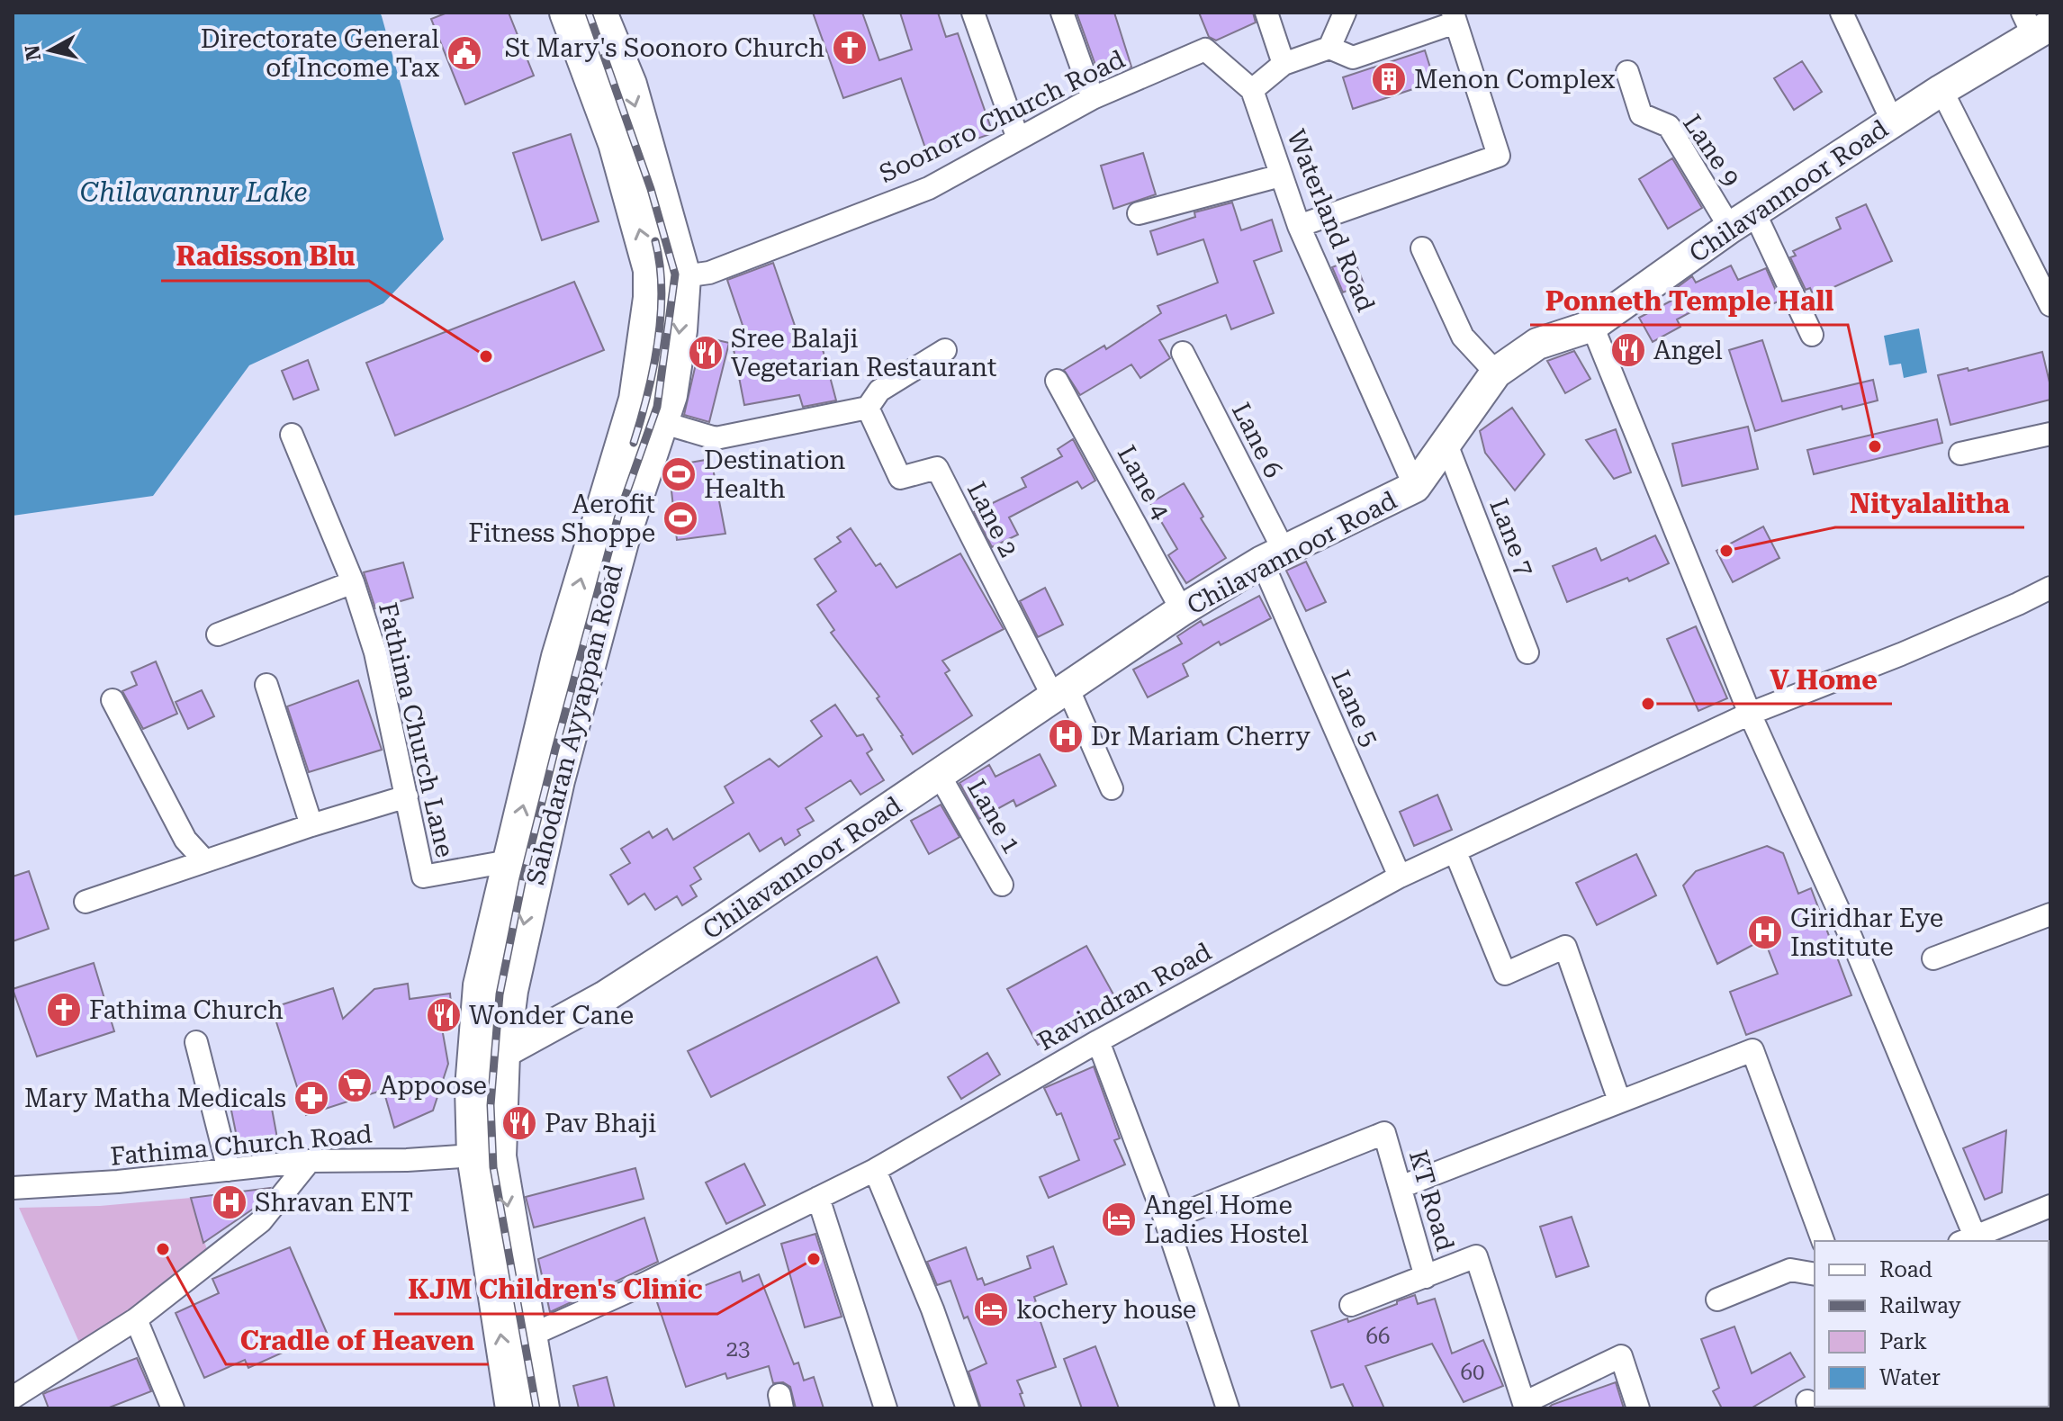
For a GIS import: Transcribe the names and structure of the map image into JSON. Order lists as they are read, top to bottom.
{
  "streets": {
    "main road": ["Sahodaran Ayyappan Road"],
    "street": [
      "Soonoro Church Road",
      "Lane 9",
      "Chilavannoor Road",
      "Waterland Road",
      "Lane 6",
      "Lane 4",
      "Lane 2",
      "Lane 7",
      "Lane 5",
      "Fathima Church Lane",
      "Lane 1",
      "Ravindran Road",
      "Fathima Church Road",
      "KT Road"
    ]
  },
  "crossings": [
    ["Soonoro Church Road", "Waterland Road"],
    ["Soonoro Church Road", "Sahodaran Ayyappan Road"],
    ["Lane 9", "Chilavannoor Road"],
    ["Chilavannoor Road", "Waterland Road"],
    ["Chilavannoor Road", "Lane 6"],
    ["Chilavannoor Road", "Lane 4"],
    ["Chilavannoor Road", "Lane 2"],
    ["Chilavannoor Road", "Lane 7"],
    ["Chilavannoor Road", "Lane 5"],
    ["Chilavannoor Road", "Sahodaran Ayyappan Road"],
    ["Chilavannoor Road", "Lane 1"],
    ["Lane 6", "Lane 5"],
    ["Lane 5", "Ravindran Road"],
    ["Sahodaran Ayyappan Road", "Fathima Church Lane"],
    ["Sahodaran Ayyappan Road", "Ravindran Road"],
    ["Sahodaran Ayyappan Road", "Fathima Church Road"]
  ],
  "water": ["Chilavannur Lake"],
  "places": {
    "church": ["St Mary's Soonoro Church", "Fathima Church"],
    "public building": ["Directorate General of Income Tax"],
    "building": ["Menon Complex"],
    "restaurant": [
      "Angel",
      "Sree Balaji Vegetarian Restaurant",
      "Wonder Cane",
      "Pav Bhaji"
    ],
    "other": [
      "Radisson Blu",
      "Ponneth Temple Hall",
      "Nityalalitha",
      "V Home",
      "Cradle of Heaven",
      "KJM Children's Clinic"
    ],
    "sports": ["Destination Health", "Aerofit Fitness Shoppe"],
    "hospital": ["Dr Mariam Cherry", "Giridhar Eye Institute", "Shravan ENT"],
    "supermarket": ["Appoose"],
    "pharmacy": ["Mary Matha Medicals"],
    "hotel": ["Angel Home Ladies Hostel", "kochery house"]
  },
  "house_numbers": ["66", "23", "60"],
  "legend": [
    "Road",
    "Railway",
    "Park",
    "Water"
  ],
  "north": "left"
}
